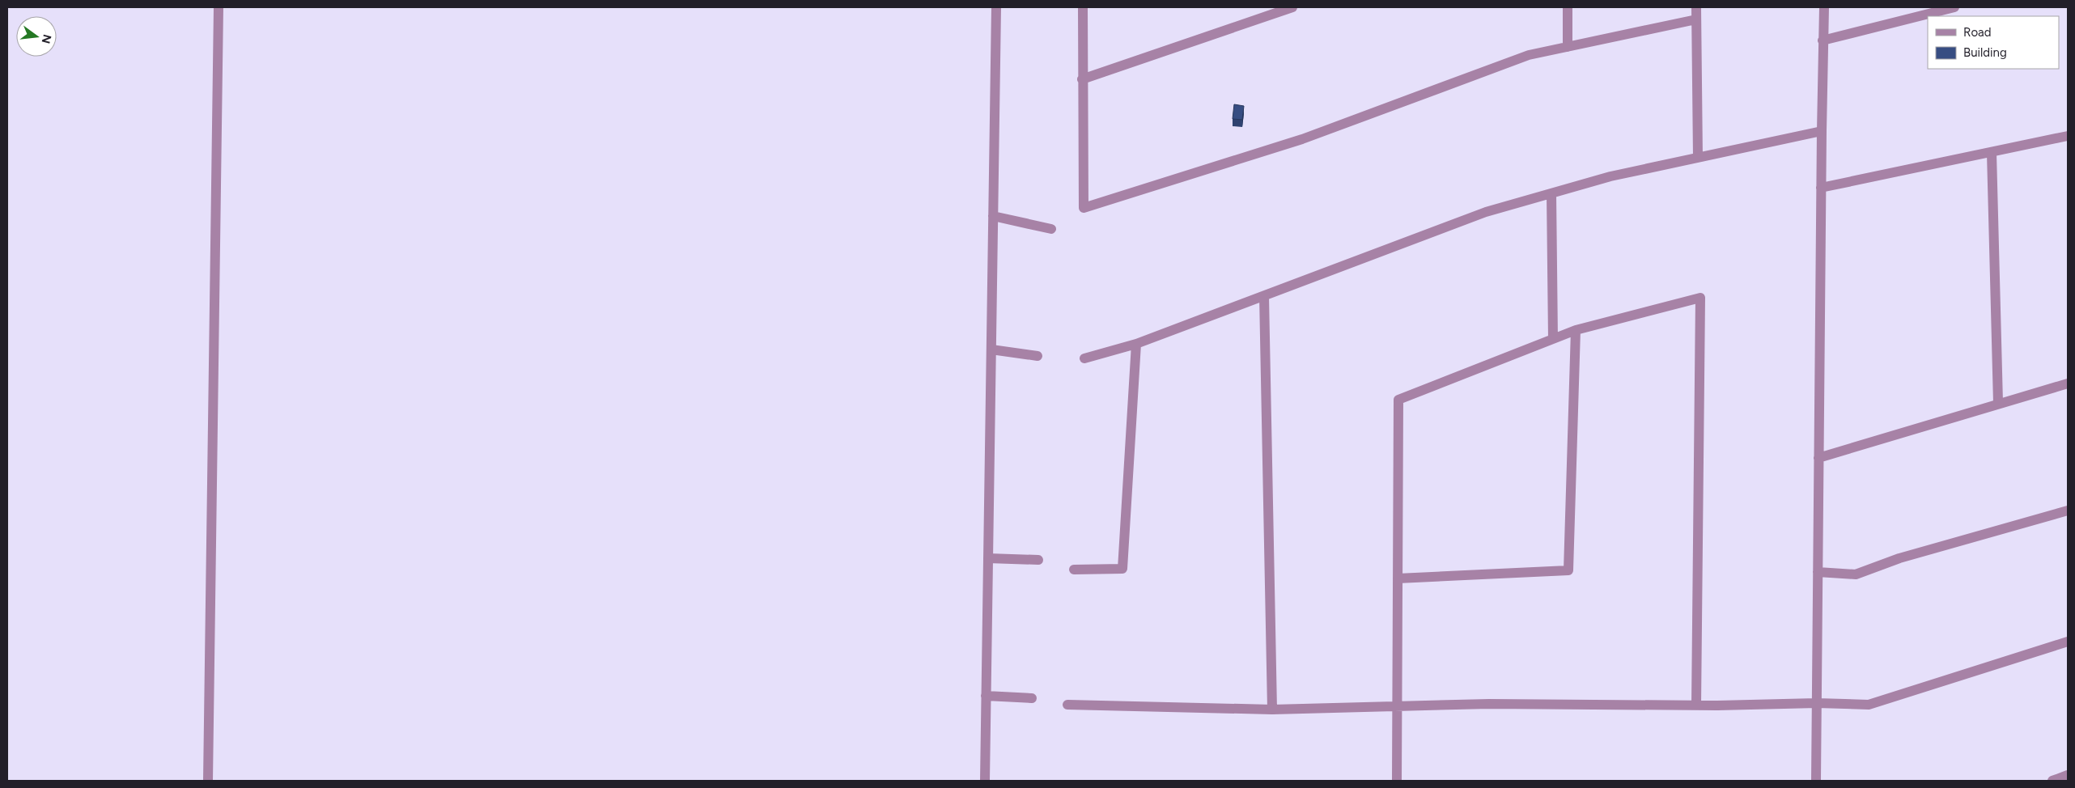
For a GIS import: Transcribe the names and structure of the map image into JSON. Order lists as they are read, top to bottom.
{
  "legend": ["Road", "Building"],
  "north": "right"
}
